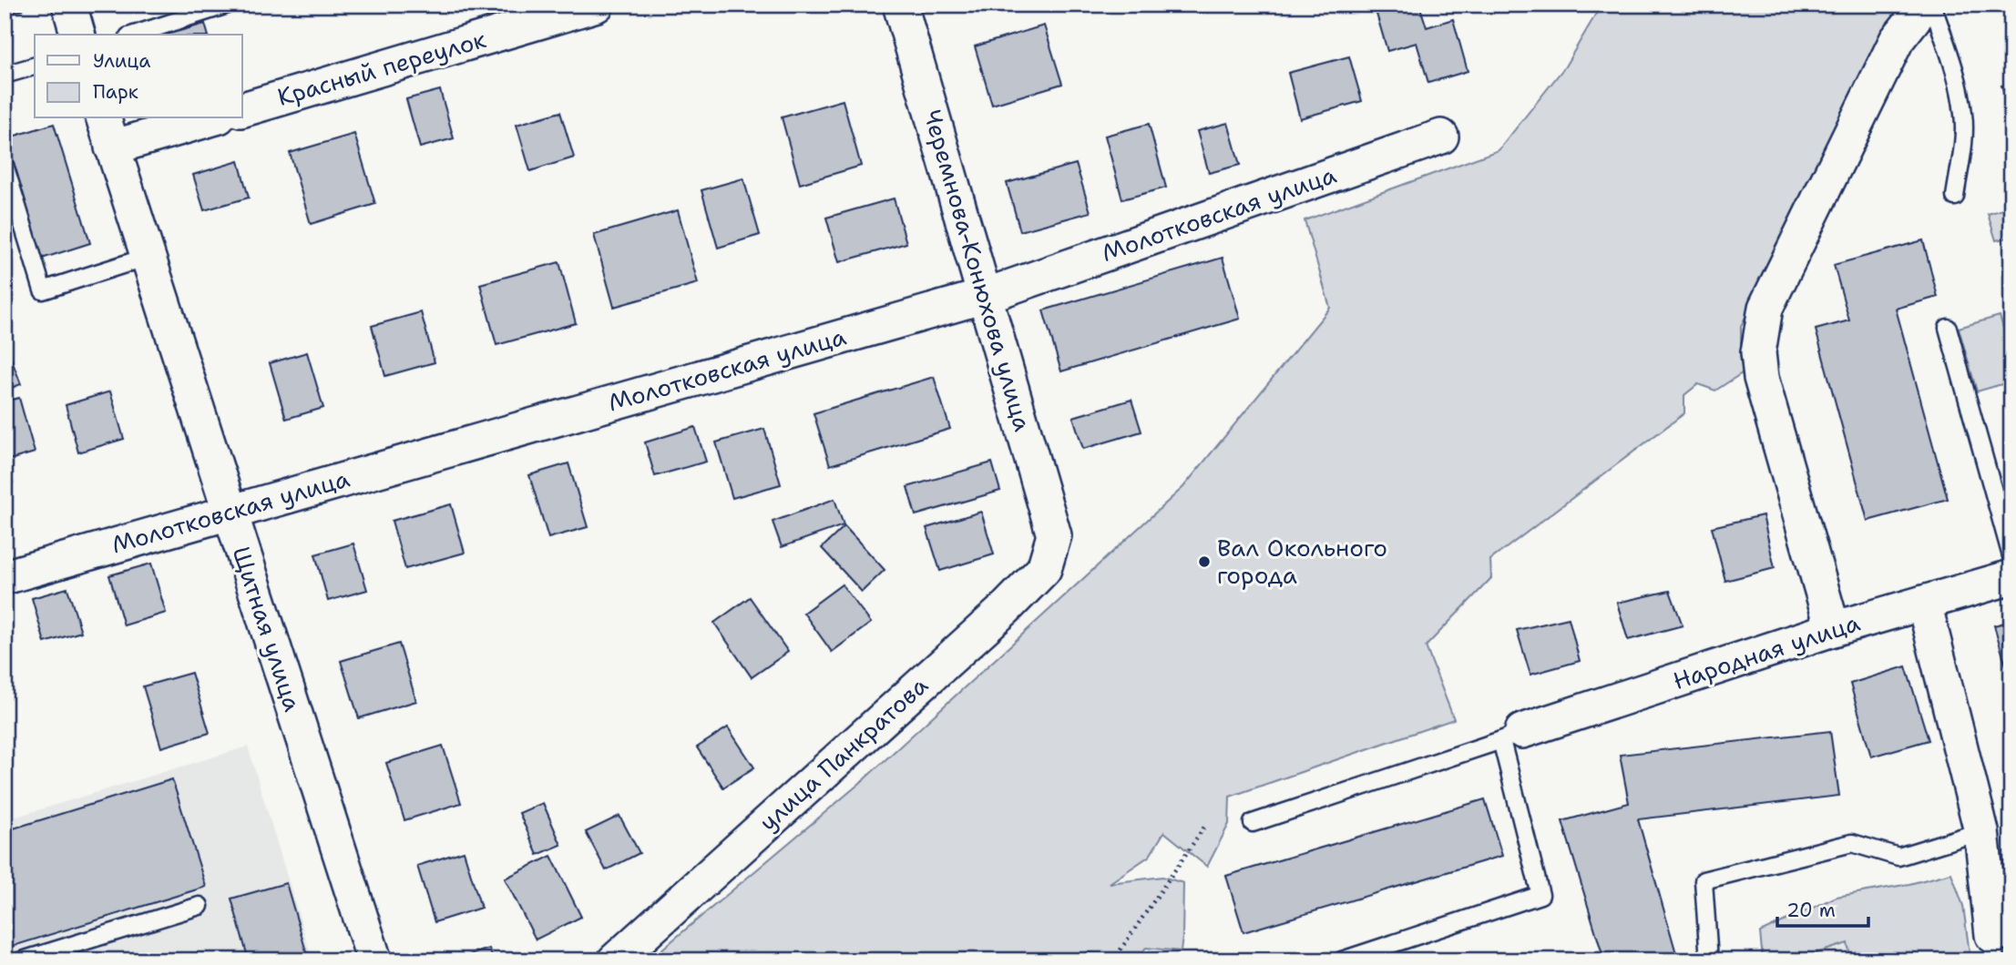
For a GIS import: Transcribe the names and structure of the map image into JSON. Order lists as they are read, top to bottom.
{
  "streets": {
    "street": [
      "Красный переулок",
      "Молотковская улица",
      "Черемнова-Конюхова улица",
      "Щитная улица",
      "Народная улица",
      "улица Панкратова"
    ]
  },
  "crossings": [
    ["Молотковская улица", "Черемнова-Конюхова улица"],
    ["Молотковская улица", "Щитная улица"],
    ["Черемнова-Конюхова улица", "улица Панкратова"]
  ],
  "places": ["Вал Окольного города"],
  "legend": ["Улица", "Парк"],
  "scale_bar": "20 m"
}
